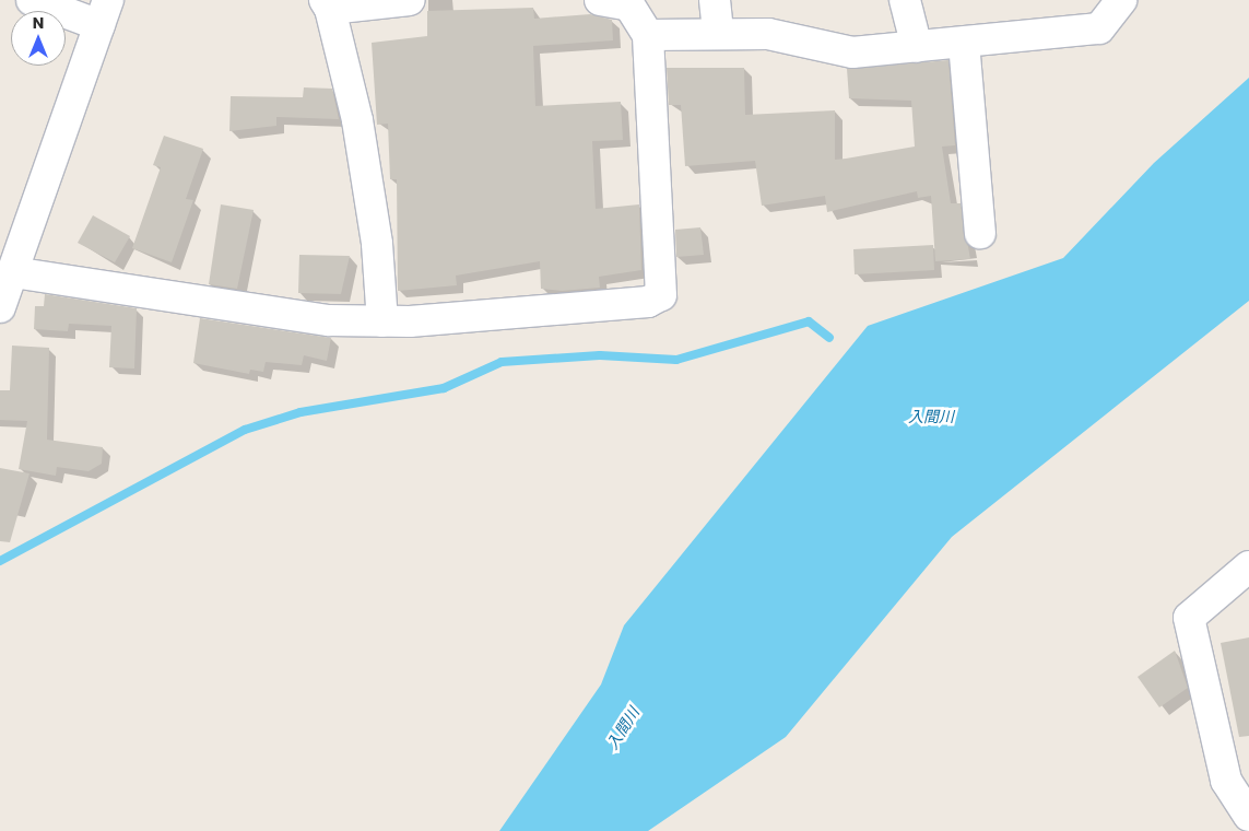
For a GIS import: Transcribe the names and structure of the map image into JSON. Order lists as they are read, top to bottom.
{
  "water": ["入間川"],
  "north": "top"
}
